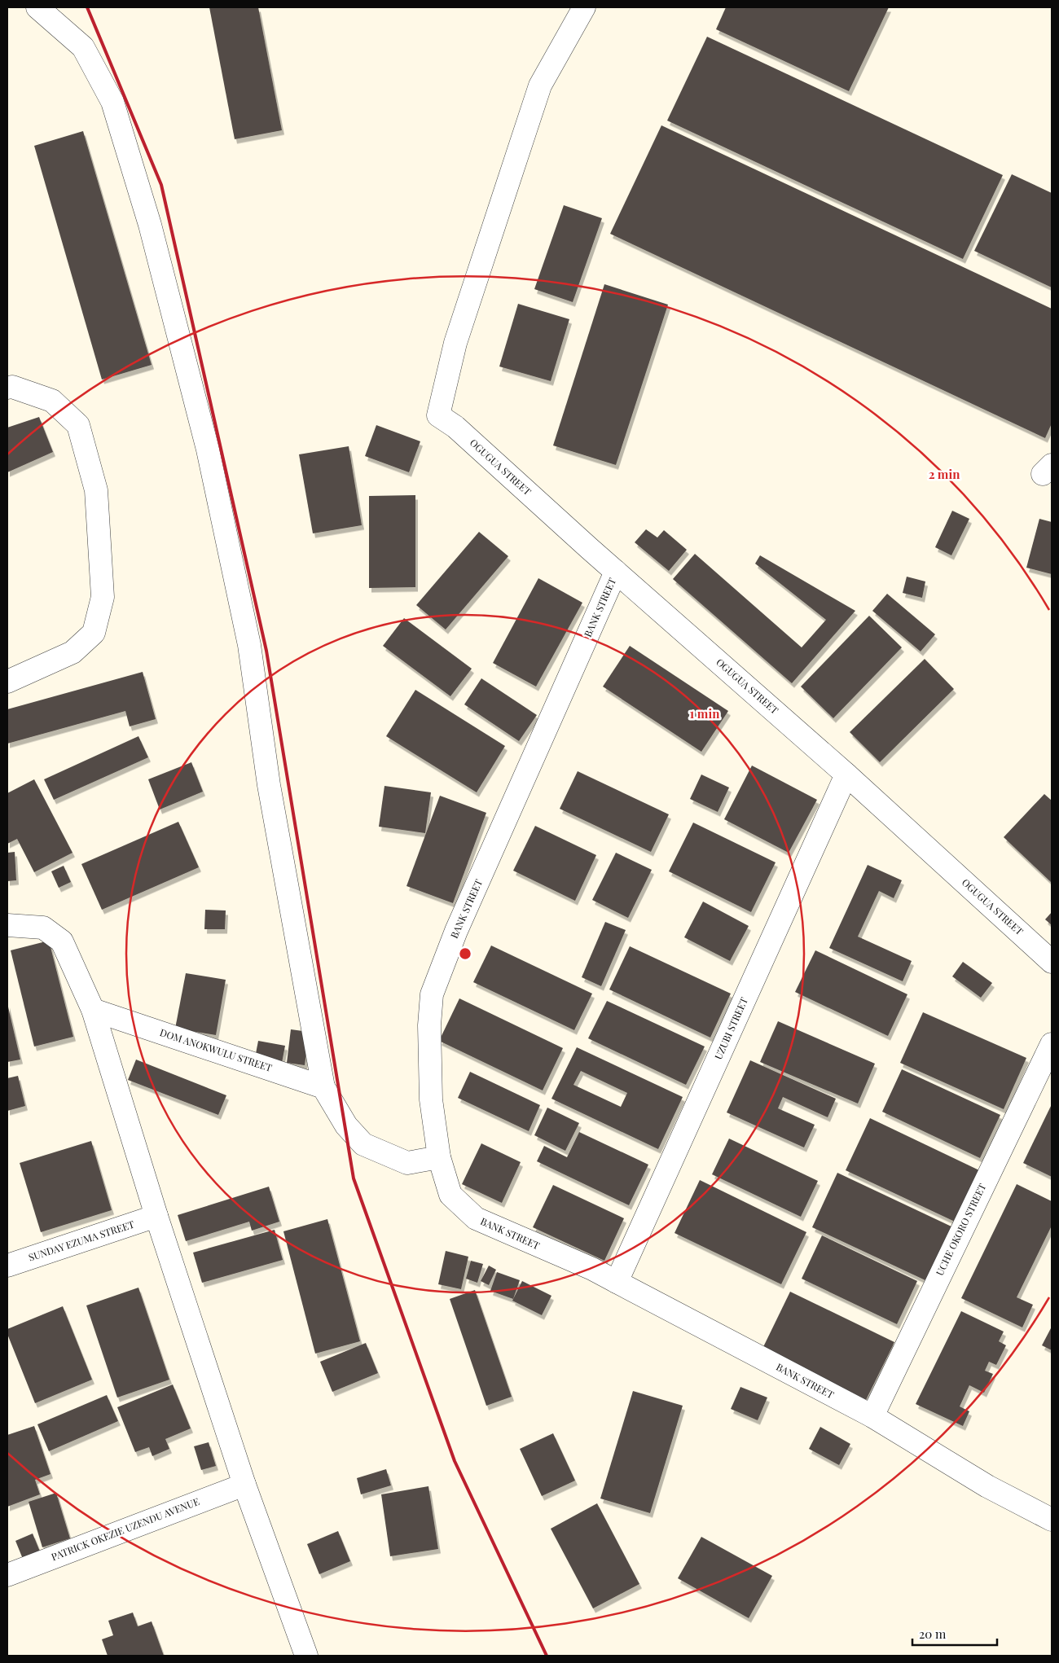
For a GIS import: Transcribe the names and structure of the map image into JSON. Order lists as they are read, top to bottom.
{
  "streets": {
    "street": [
      "OGUGUA STREET",
      "BANK STREET",
      "UZUBI STREET",
      "DOM ANOKWULU STREET",
      "UCHE OKORO STREET",
      "SUNDAY EZUMA STREET",
      "PATRICK OKEZIE UZENDU AVENUE"
    ]
  },
  "crossings": [
    ["OGUGUA STREET", "BANK STREET"],
    ["OGUGUA STREET", "UZUBI STREET"],
    ["BANK STREET", "UZUBI STREET"],
    ["BANK STREET", "UCHE OKORO STREET"]
  ],
  "scale_bar": "20 m",
  "rings": ["2 min", "1 min"]
}
